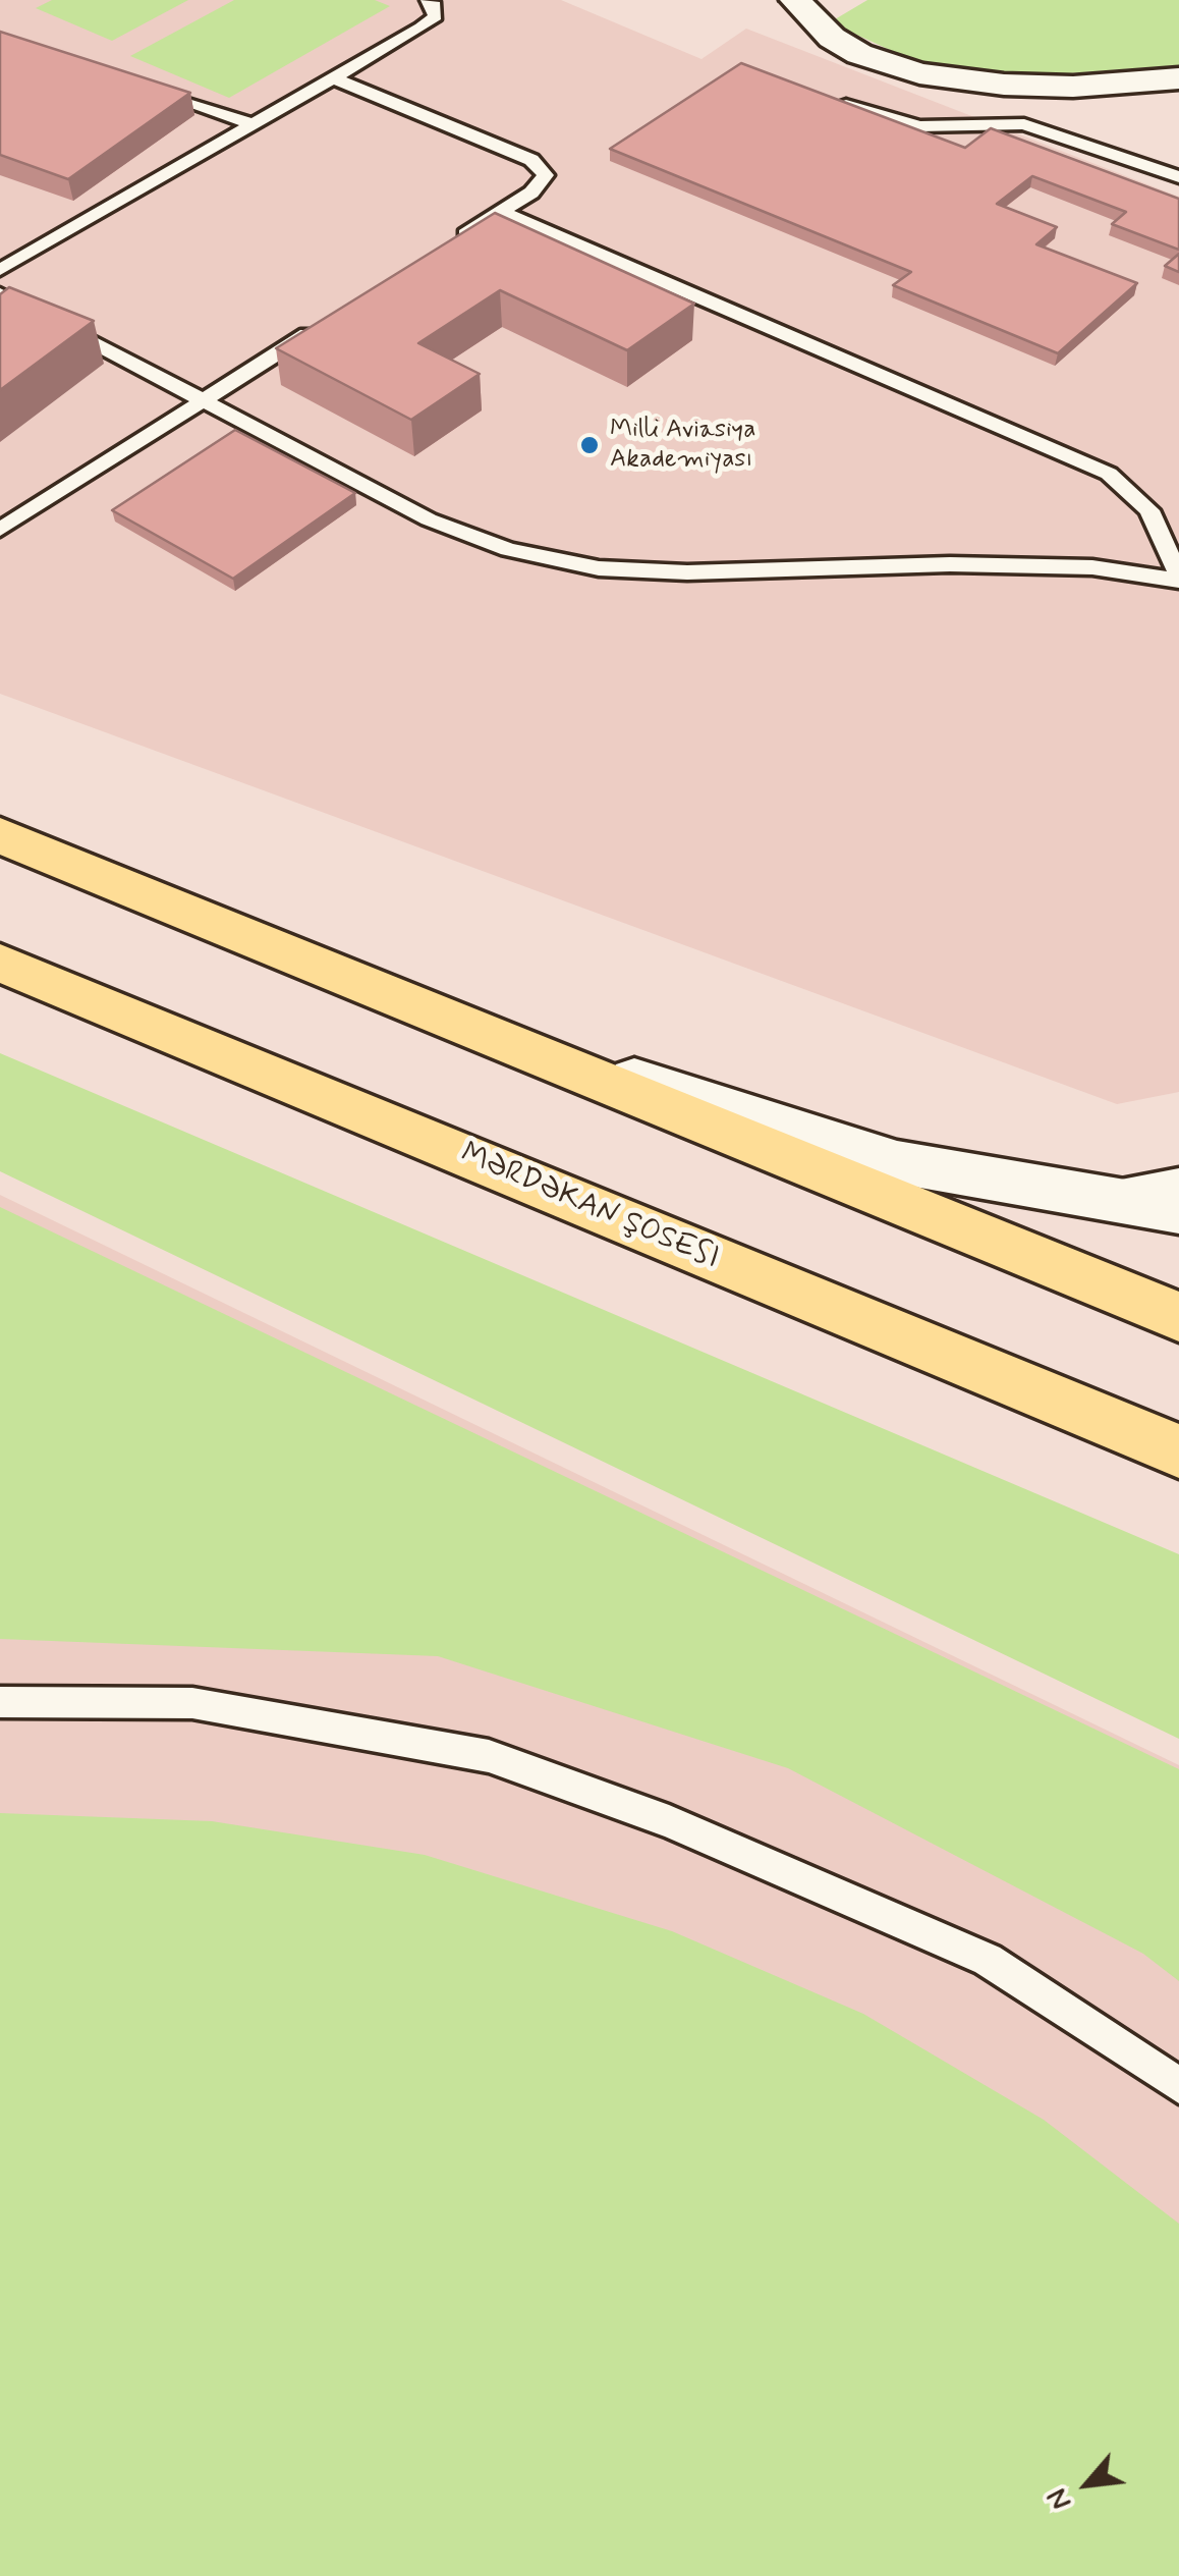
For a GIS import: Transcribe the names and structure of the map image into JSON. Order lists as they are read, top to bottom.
{
  "streets": {
    "highway": ["MƏRDƏKAN ŞOSESI"]
  },
  "places": ["Milli Aviasiya Akademiyası"],
  "north": "bottom left"
}
